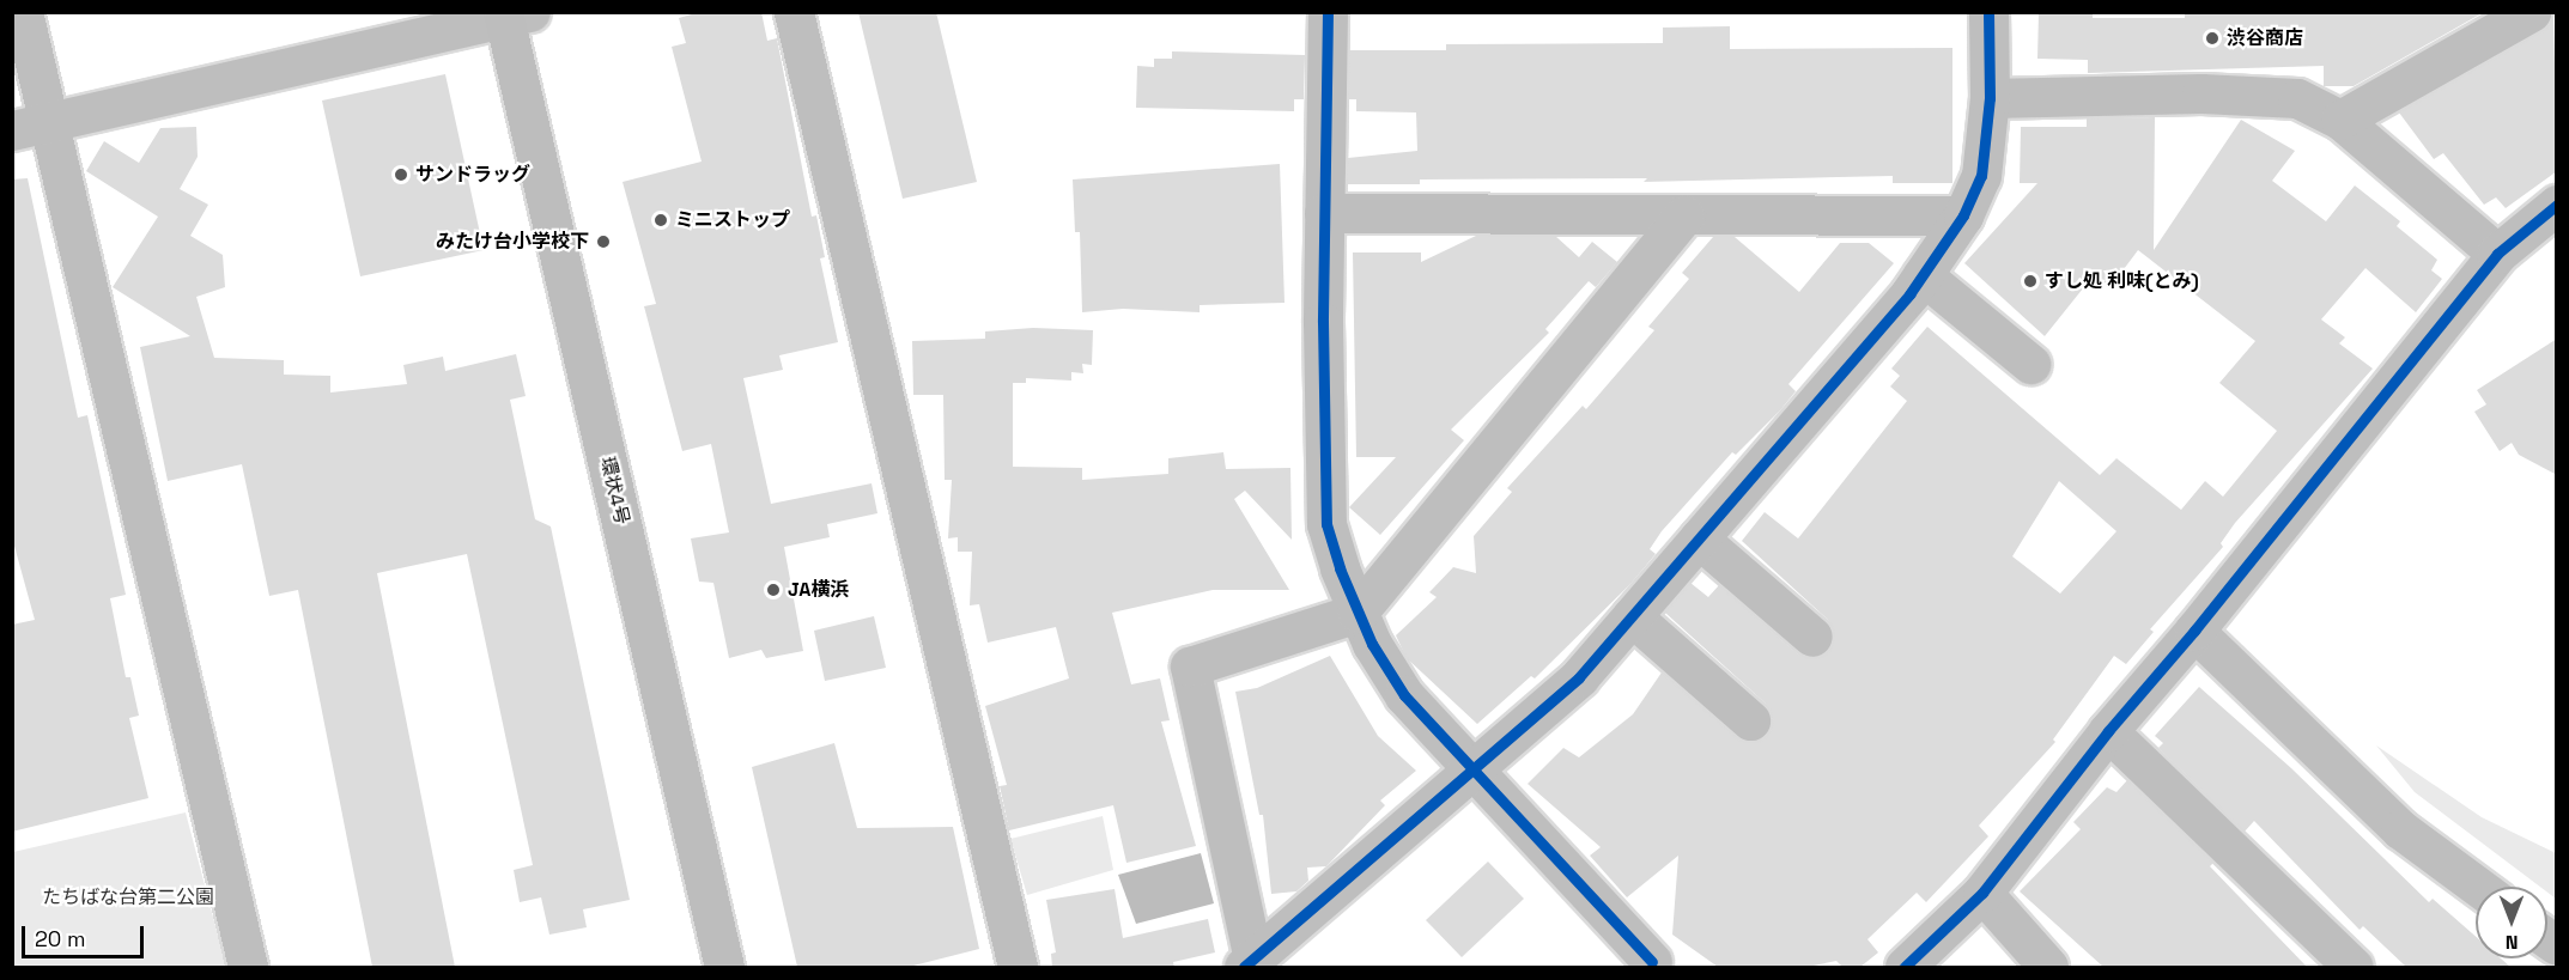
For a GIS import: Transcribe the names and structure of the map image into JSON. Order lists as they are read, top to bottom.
{
  "streets": {
    "main road": ["環状4号"]
  },
  "parks": ["たちばな台第二公園"],
  "places": [
    "渋谷商店",
    "サンドラッグ",
    "ミニストップ",
    "みたけ台小学校下",
    "すし処 利味(とみ)",
    "JA横浜"
  ],
  "scale_bar": "20 m",
  "north": "bottom"
}
